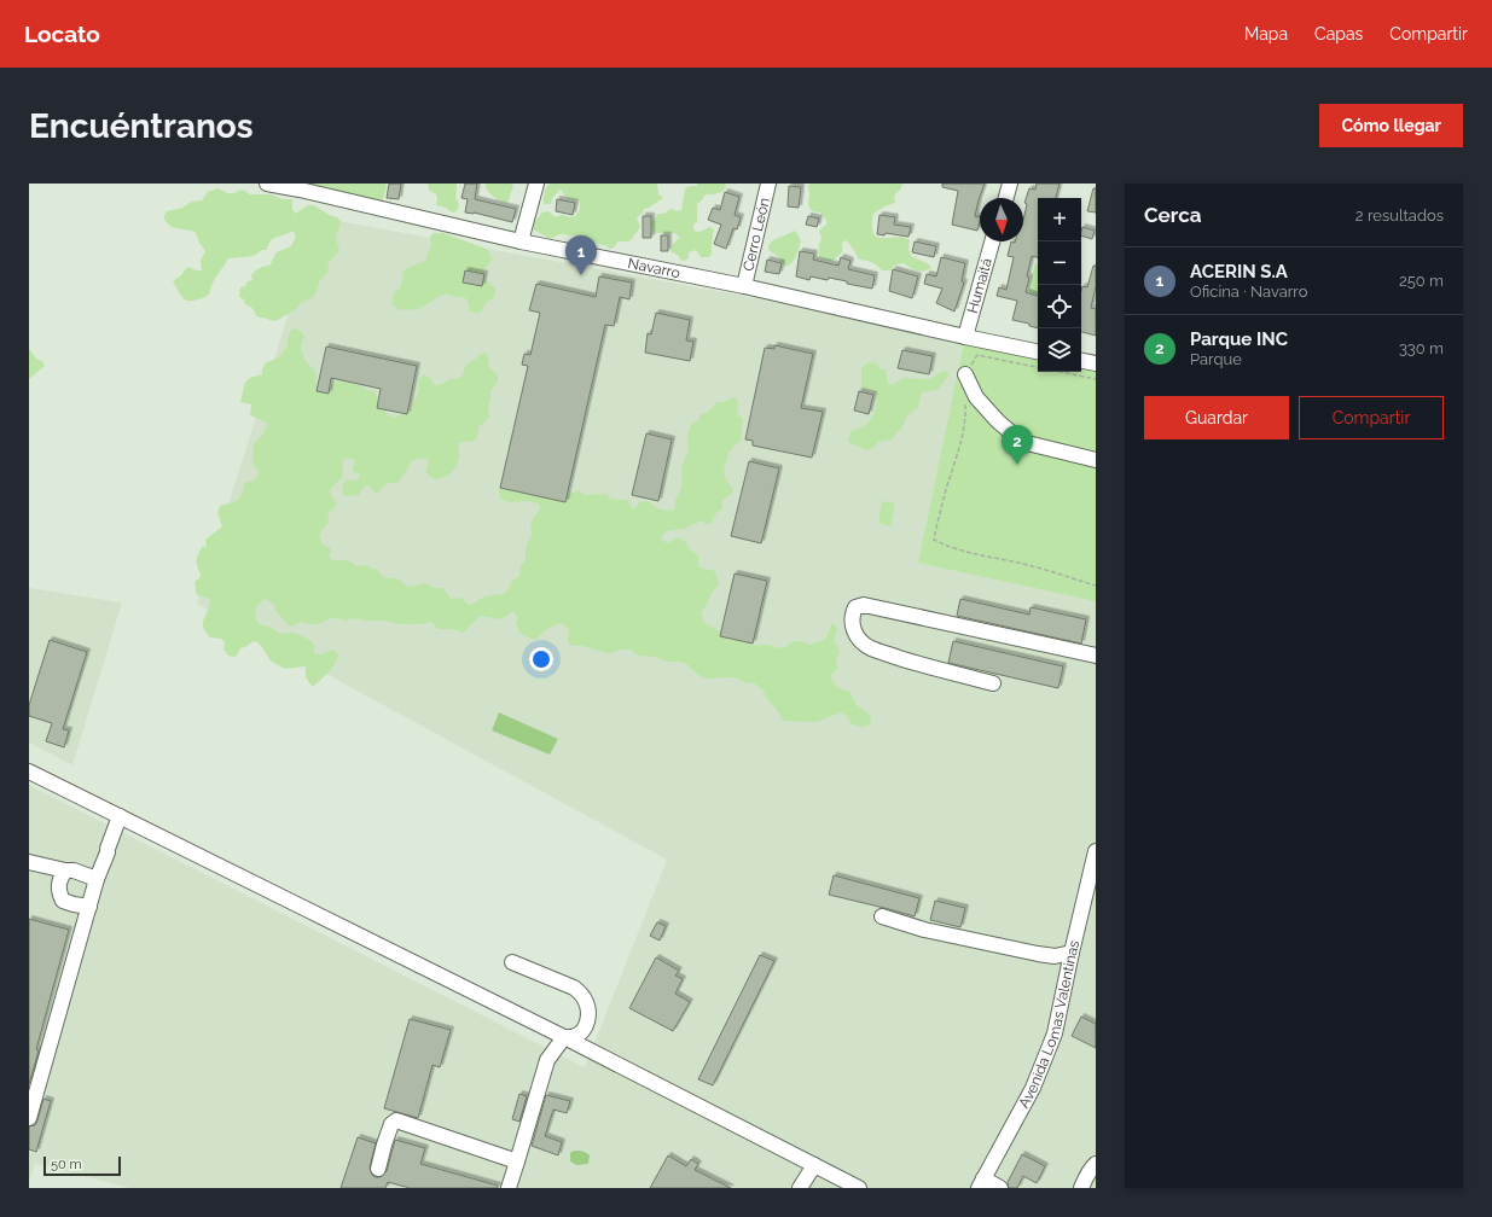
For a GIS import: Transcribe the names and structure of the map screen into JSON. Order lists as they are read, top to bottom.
{
  "streets": {
    "street": [
      "Cerro León",
      "Navarro",
      "Humaitá",
      "Avenida Lomas Valentinas"
    ]
  },
  "crossings": [
    ["Cerro León", "Navarro"],
    ["Navarro", "Humaitá"]
  ],
  "scale_bar": "50 m",
  "north": "bottom",
  "page": {
    "header": "Locato",
    "nav": ["Mapa", "Capas", "Compartir"],
    "buttons": [
      "Cómo llegar",
      ["Guardar", "Compartir"]
    ],
    "title": "Encuéntranos",
    "heading": ["Cerca", "2 resultados"],
    "map_buttons": ["+", "−"],
    "pins": ["1", "2"],
    "list": [
      {
        "mark": "1",
        "name": "ACERIN S.A",
        "note": "Oficina · Navarro",
        "value": "250 m"
      },
      {
        "mark": "2",
        "name": "Parque INC",
        "note": "Parque",
        "value": "330 m"
      }
    ],
    "scale": "50 m"
  }
}
